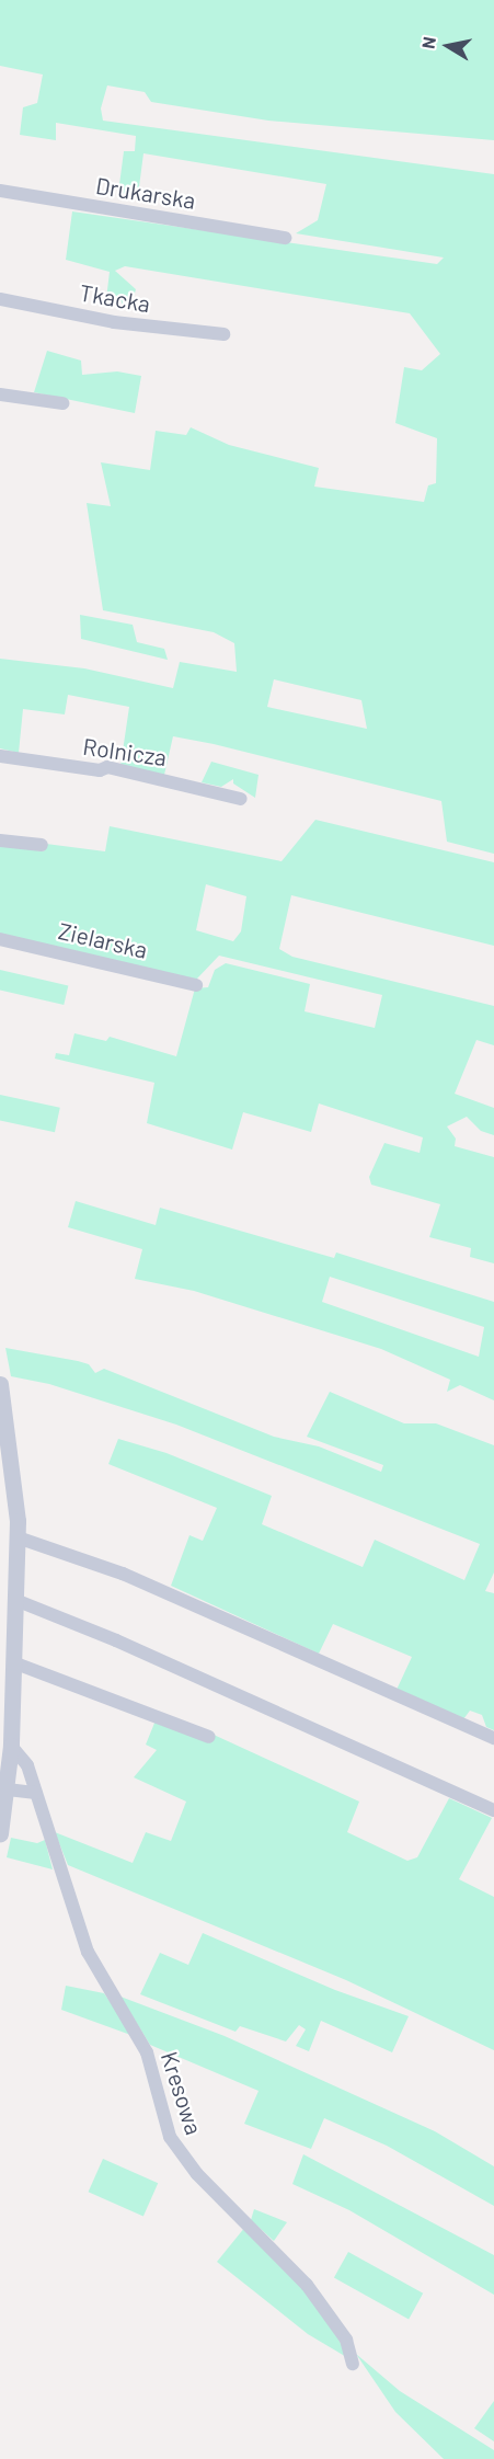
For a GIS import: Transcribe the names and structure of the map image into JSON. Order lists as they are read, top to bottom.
{
  "streets": {
    "street": [
      "Drukarska",
      "Tkacka",
      "Rolnicza",
      "Zielarska",
      "Kresowa"
    ]
  },
  "north": "left"
}
